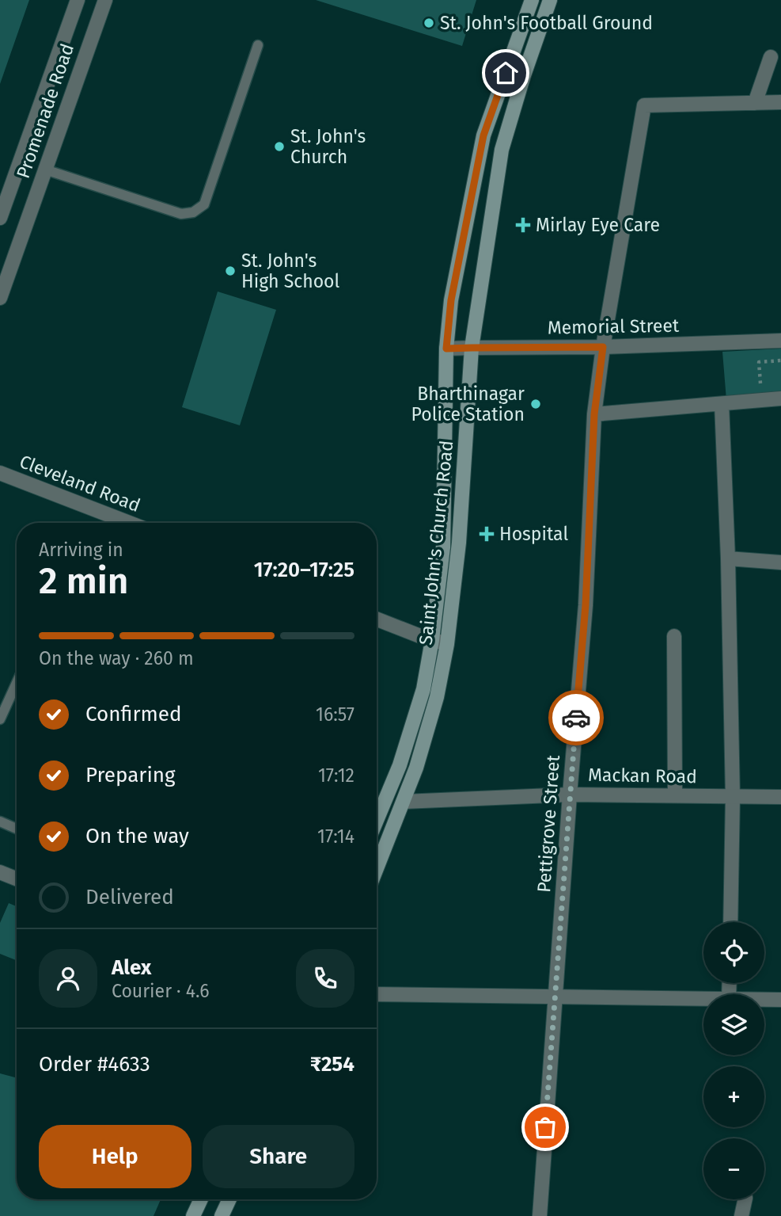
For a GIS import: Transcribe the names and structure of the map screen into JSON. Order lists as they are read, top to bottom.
{
  "streets": {
    "main road": ["Saint John's Church Road"],
    "street": [
      "Promenade Road",
      "Memorial Street",
      "Cleveland Road",
      "Mackan Road",
      "Pettigrove Street"
    ]
  },
  "crossings": [
    ["Memorial Street", "Saint John's Church Road"],
    ["Memorial Street", "Pettigrove Street"],
    ["Saint John's Church Road", "Mackan Road"],
    ["Mackan Road", "Pettigrove Street"]
  ],
  "places": {
    "other": [
      "St. John's Football Ground",
      "St. John's Church",
      "St. John's High School",
      "Bharthinagar Police Station"
    ],
    "health": ["Mirlay Eye Care", "Hospital"]
  },
  "page": {
    "heading": ["2 min", "Arriving in", "17:20–17:25"],
    "panel": [
      "Alex",
      "Courier · 4.6",
      "Order #4633",
      "₹254"
    ],
    "bar": "On the way · 260 m",
    "list": [
      ["Confirmed", "16:57"],
      ["Preparing", "17:12"],
      ["On the way", "17:14"],
      "Delivered"
    ],
    "map_buttons": ["+", "−"],
    "buttons": ["Help", "Share"]
  }
}
